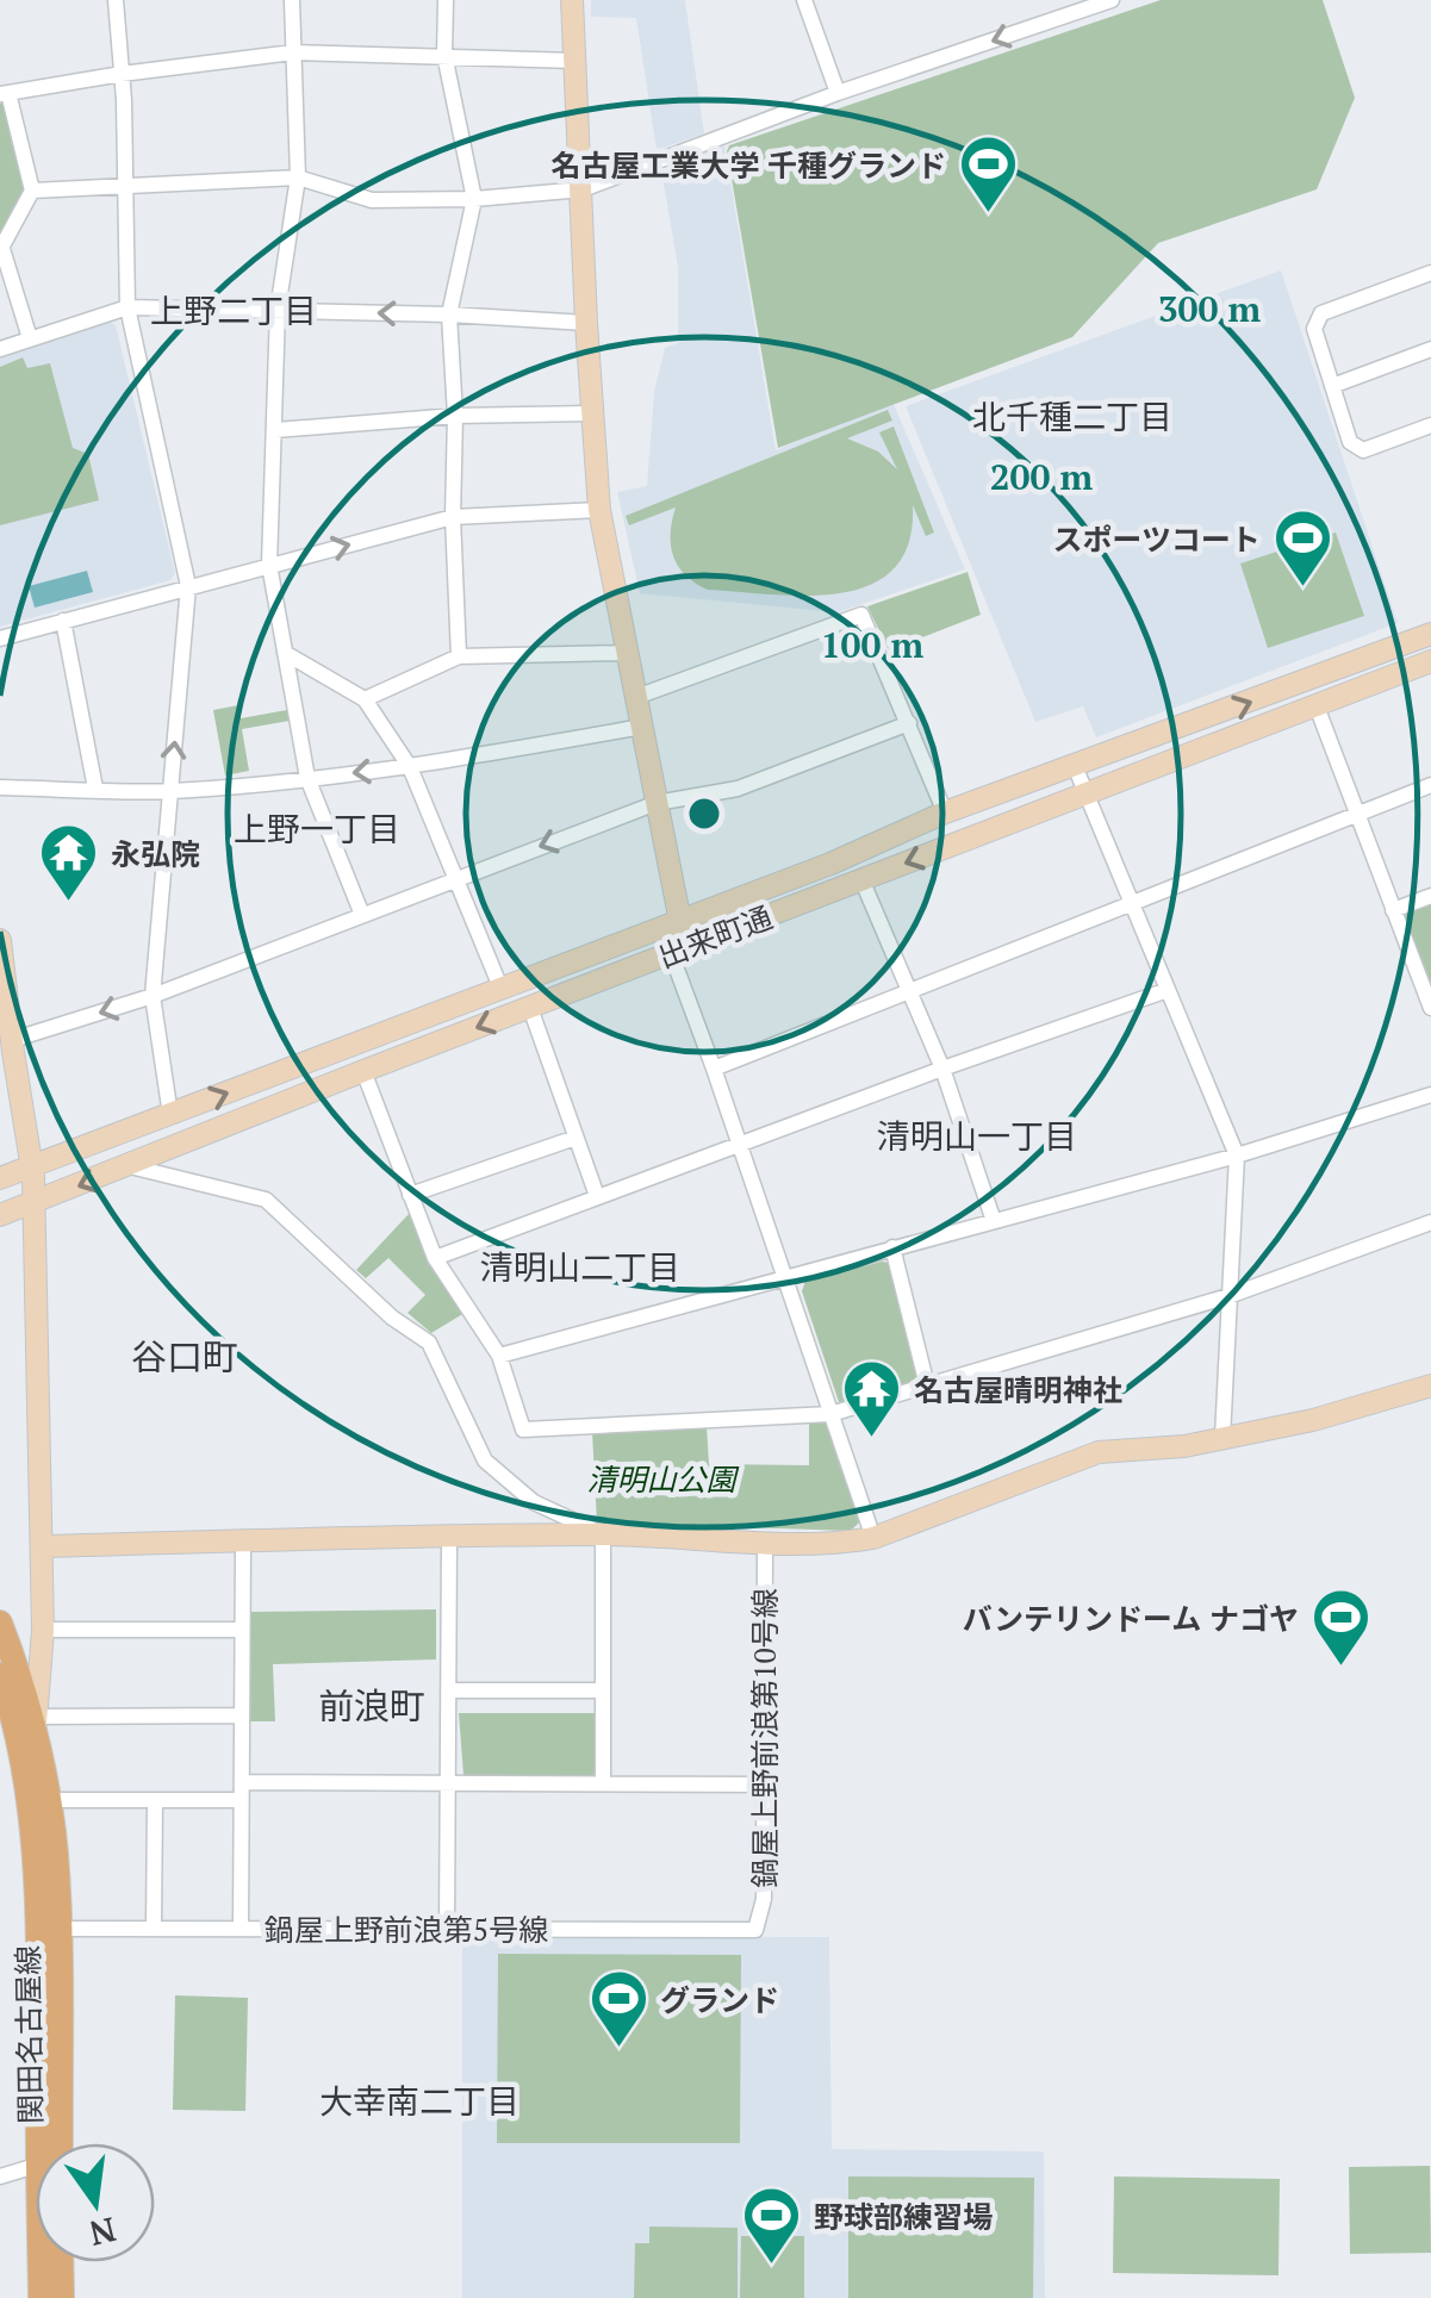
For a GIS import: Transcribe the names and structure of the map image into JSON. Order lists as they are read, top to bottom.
{
  "streets": {
    "main road": ["関田名古屋線"],
    "street": ["出来町通", "鍋屋上野前浪第10号線", "鍋屋上野前浪第5号線"]
  },
  "crossings": [
    ["鍋屋上野前浪第10号線", "鍋屋上野前浪第5号線"],
    ["鍋屋上野前浪第5号線", "関田名古屋線"]
  ],
  "districts": [
    "上野二丁目",
    "北千種二丁目",
    "上野一丁目",
    "清明山一丁目",
    "清明山二丁目",
    "谷口町",
    "前浪町",
    "大幸南二丁目"
  ],
  "parks": ["清明山公園"],
  "places": {
    "sports": [
      "名古屋工業大学 千種グランド",
      "スポーツコート",
      "バンテリンドーム ナゴヤ",
      "グランド",
      "野球部練習場"
    ],
    "temple": ["永弘院", "名古屋晴明神社"]
  },
  "north": "bottom",
  "rings": ["300 m", "200 m", "100 m"]
}
